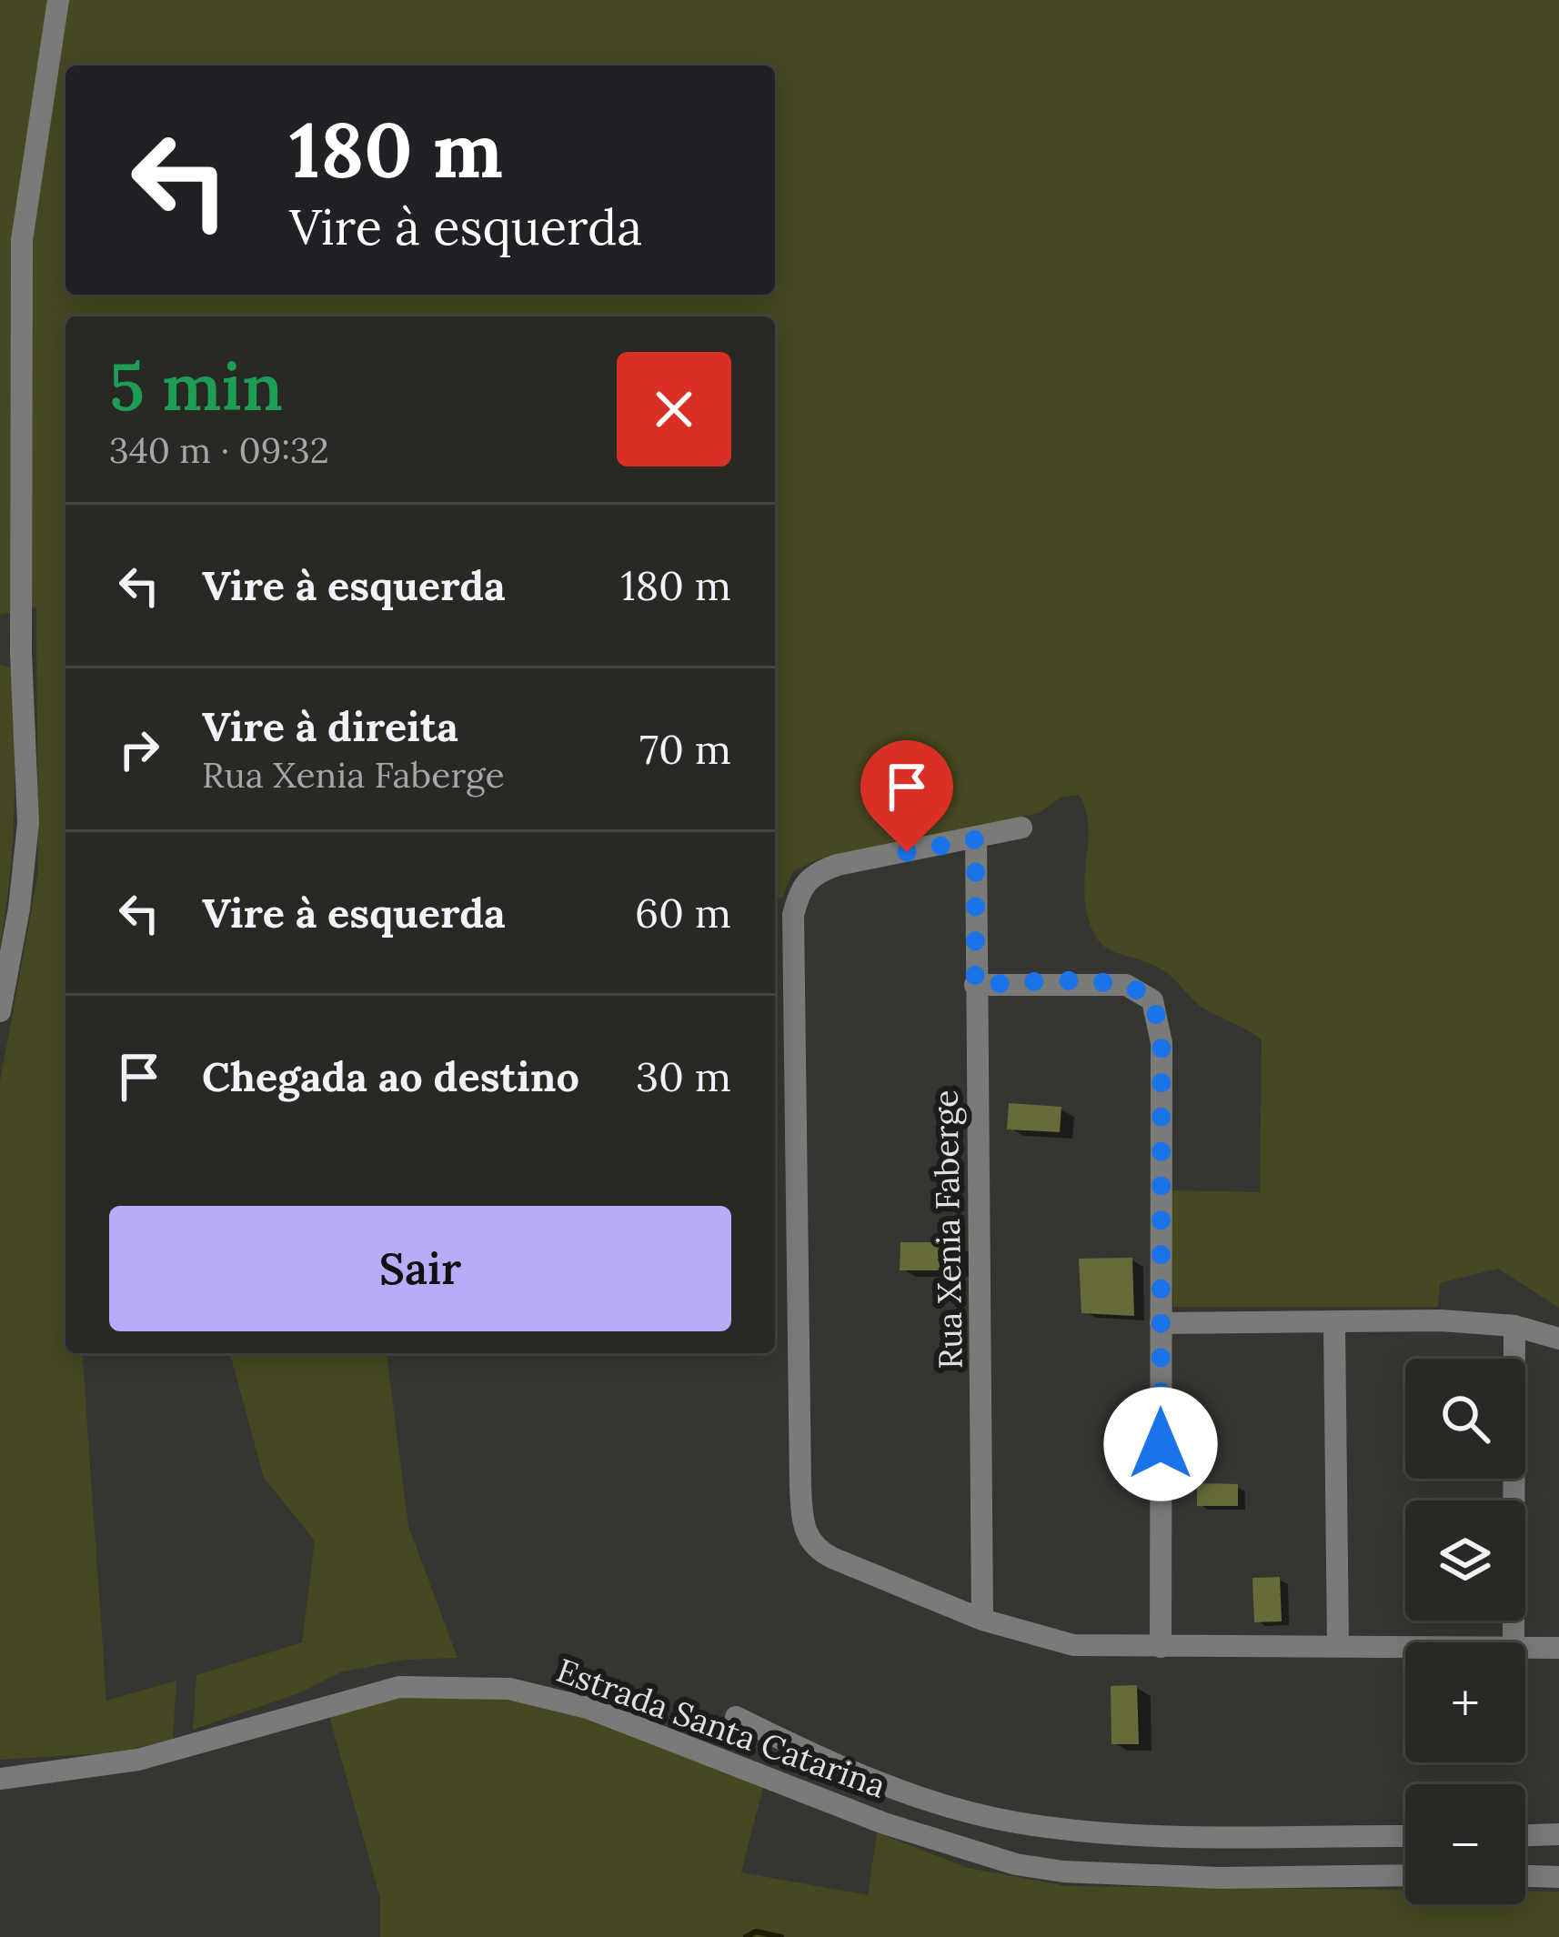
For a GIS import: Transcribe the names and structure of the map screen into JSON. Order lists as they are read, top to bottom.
{
  "streets": {
    "street": ["Rua Xenia Faberge", "Estrada Santa Catarina"]
  },
  "page": {
    "turn": ["180 m", "Vire à esquerda"],
    "heading": ["5 min", "340 m · 09:32"],
    "list": [
      {
        "name": "Vire à esquerda",
        "value": "180 m"
      },
      {
        "name": "Vire à direita",
        "note": "Rua Xenia Faberge",
        "value": "70 m"
      },
      {
        "name": "Vire à esquerda",
        "value": "60 m"
      },
      {
        "name": "Chegada ao destino",
        "value": "30 m"
      }
    ],
    "buttons": "Sair",
    "map_buttons": ["+", "−"]
  }
}
